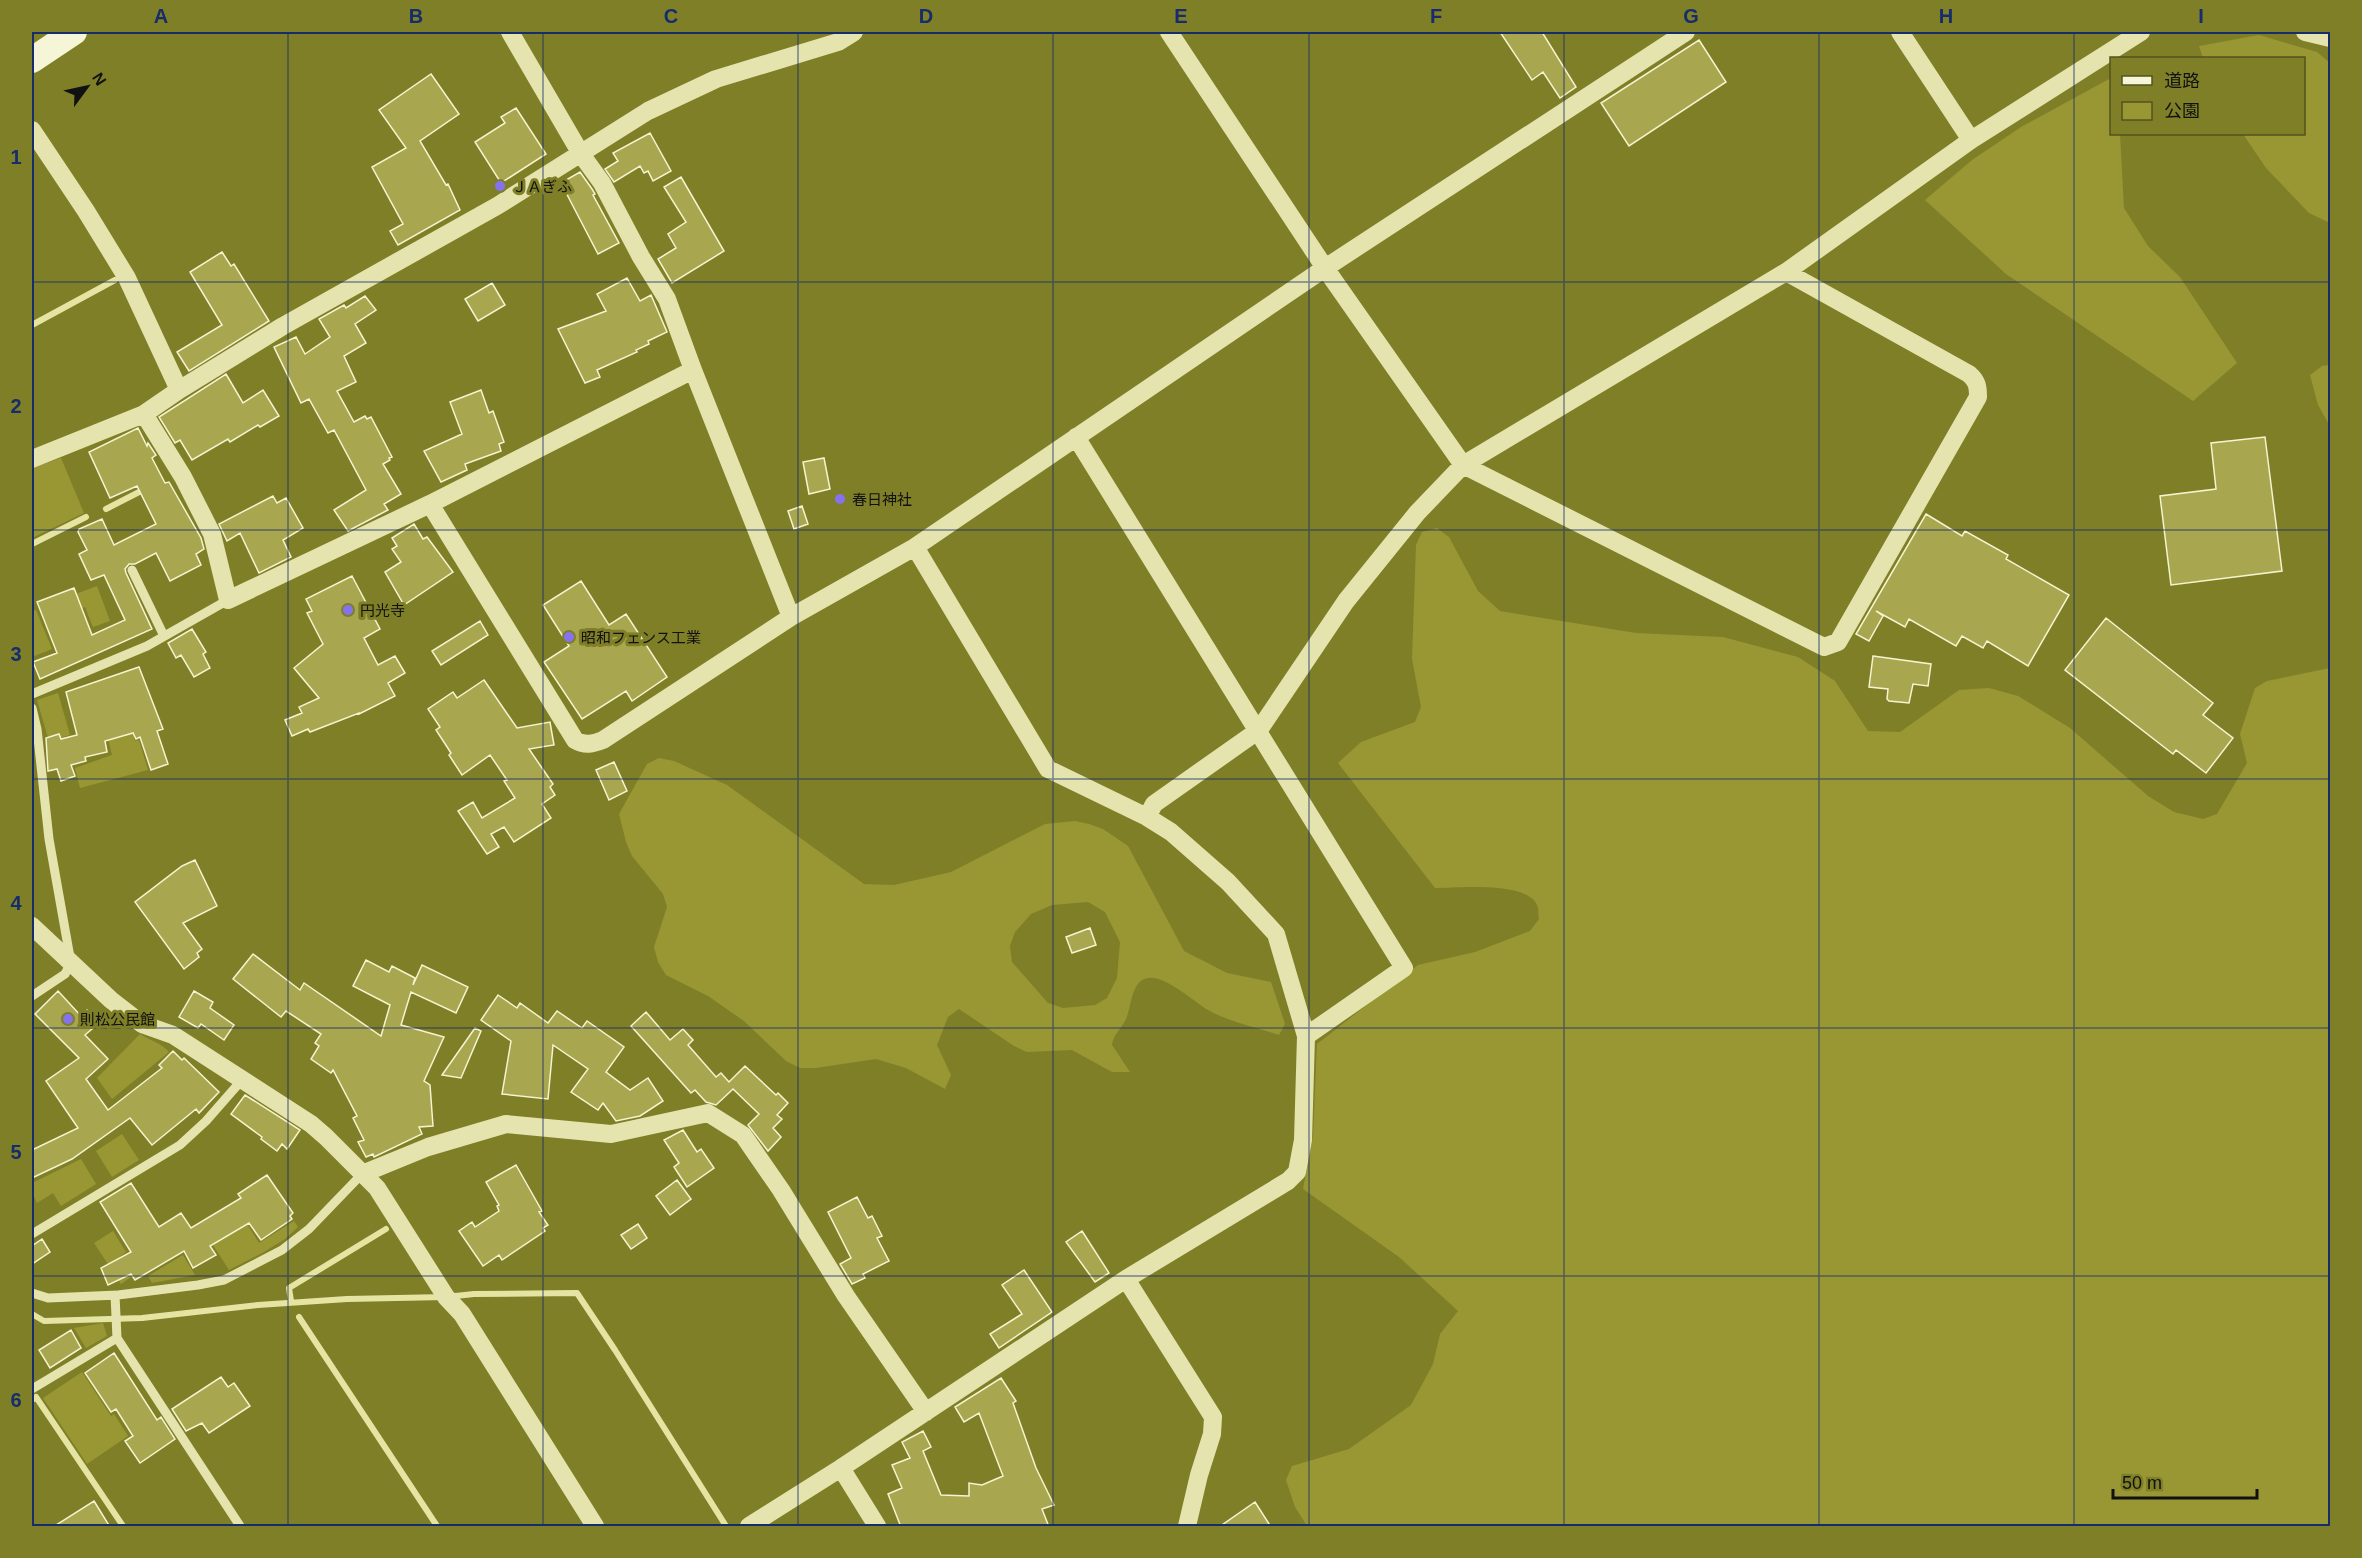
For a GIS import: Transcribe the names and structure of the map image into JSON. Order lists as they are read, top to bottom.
{
  "places": [
    "ＪＡぎふ",
    "春日神社",
    "円光寺",
    "昭和フェンス工業",
    "則松公民館"
  ],
  "legend": ["道路", "公園"],
  "scale_bar": "50 m",
  "north": "top right",
  "grid": {
    "columns": [
      "A",
      "B",
      "C",
      "D",
      "E",
      "F",
      "G",
      "H",
      "I"
    ],
    "rows": [
      "1",
      "2",
      "3",
      "4",
      "5",
      "6"
    ]
  }
}
